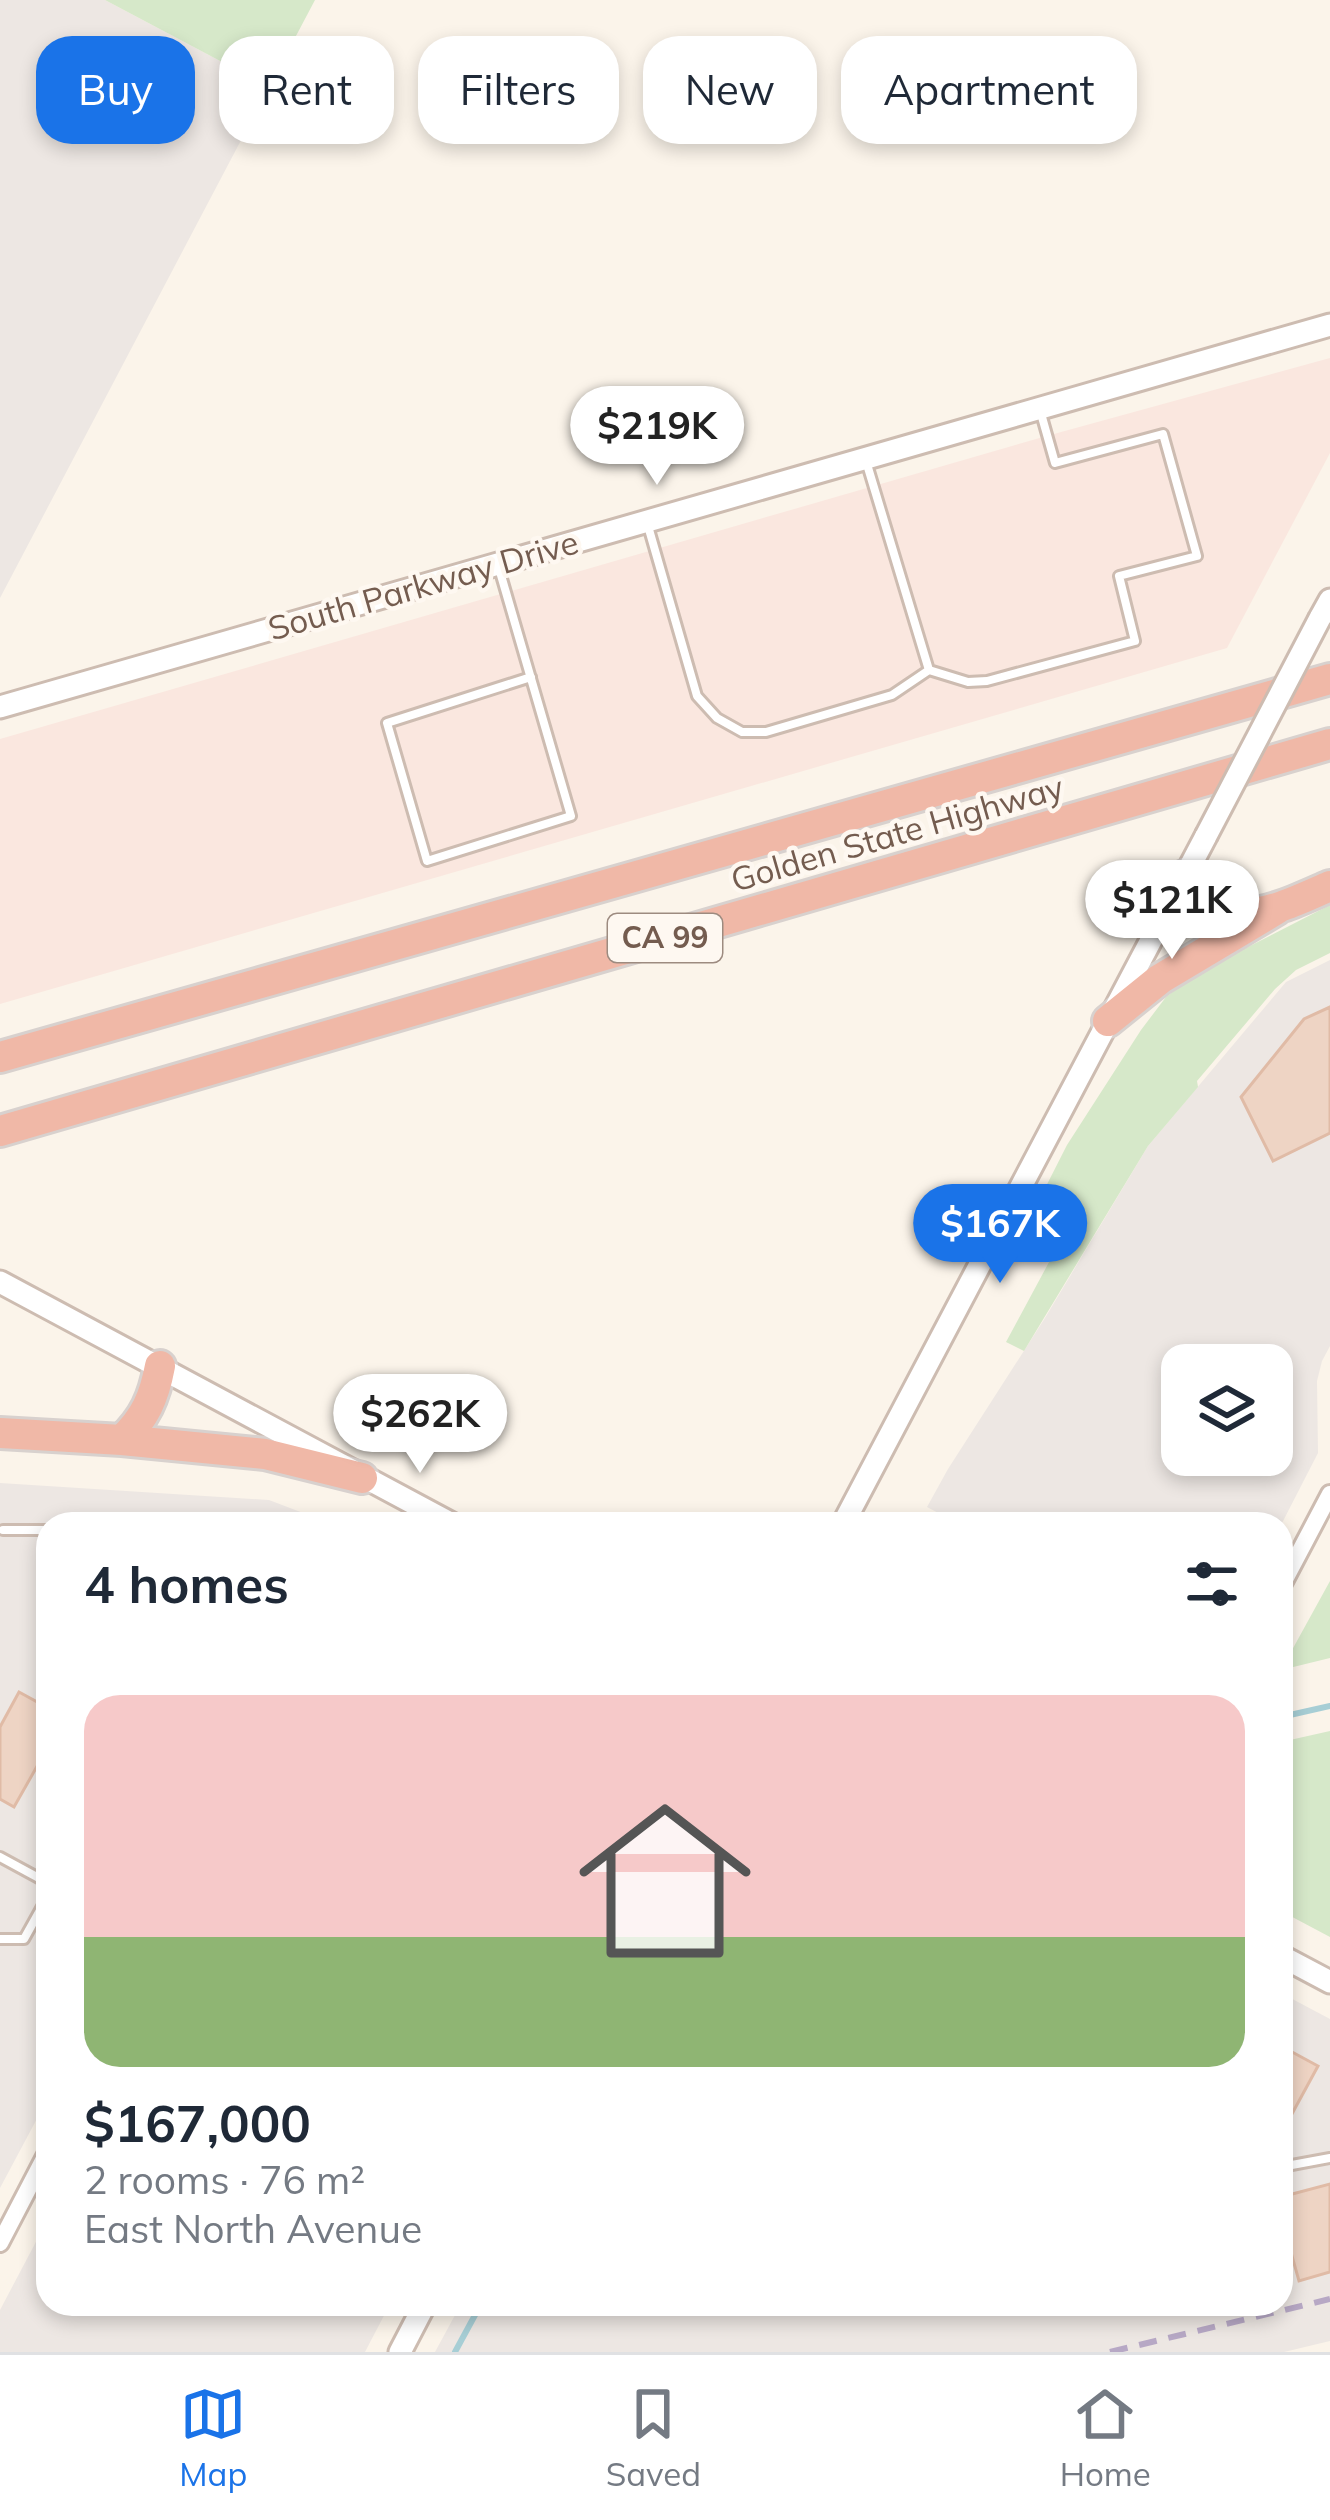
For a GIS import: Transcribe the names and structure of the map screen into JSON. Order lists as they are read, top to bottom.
{
  "streets": {
    "highway": ["Golden State Highway", "CA 99"],
    "street": ["South Parkway Drive"]
  },
  "page": {
    "chip": [
      "Buy",
      "Rent",
      "Filters",
      "New",
      "Apartment"
    ],
    "price": [
      "$219K",
      "$121K",
      "$167K",
      "$262K"
    ],
    "heading": "4 homes",
    "list": [
      {
        "name": "$167,000",
        "note": "2 rooms · 76 m² · East North Avenue"
      }
    ],
    "tabs": ["Map", "Saved", "Home"]
  }
}
